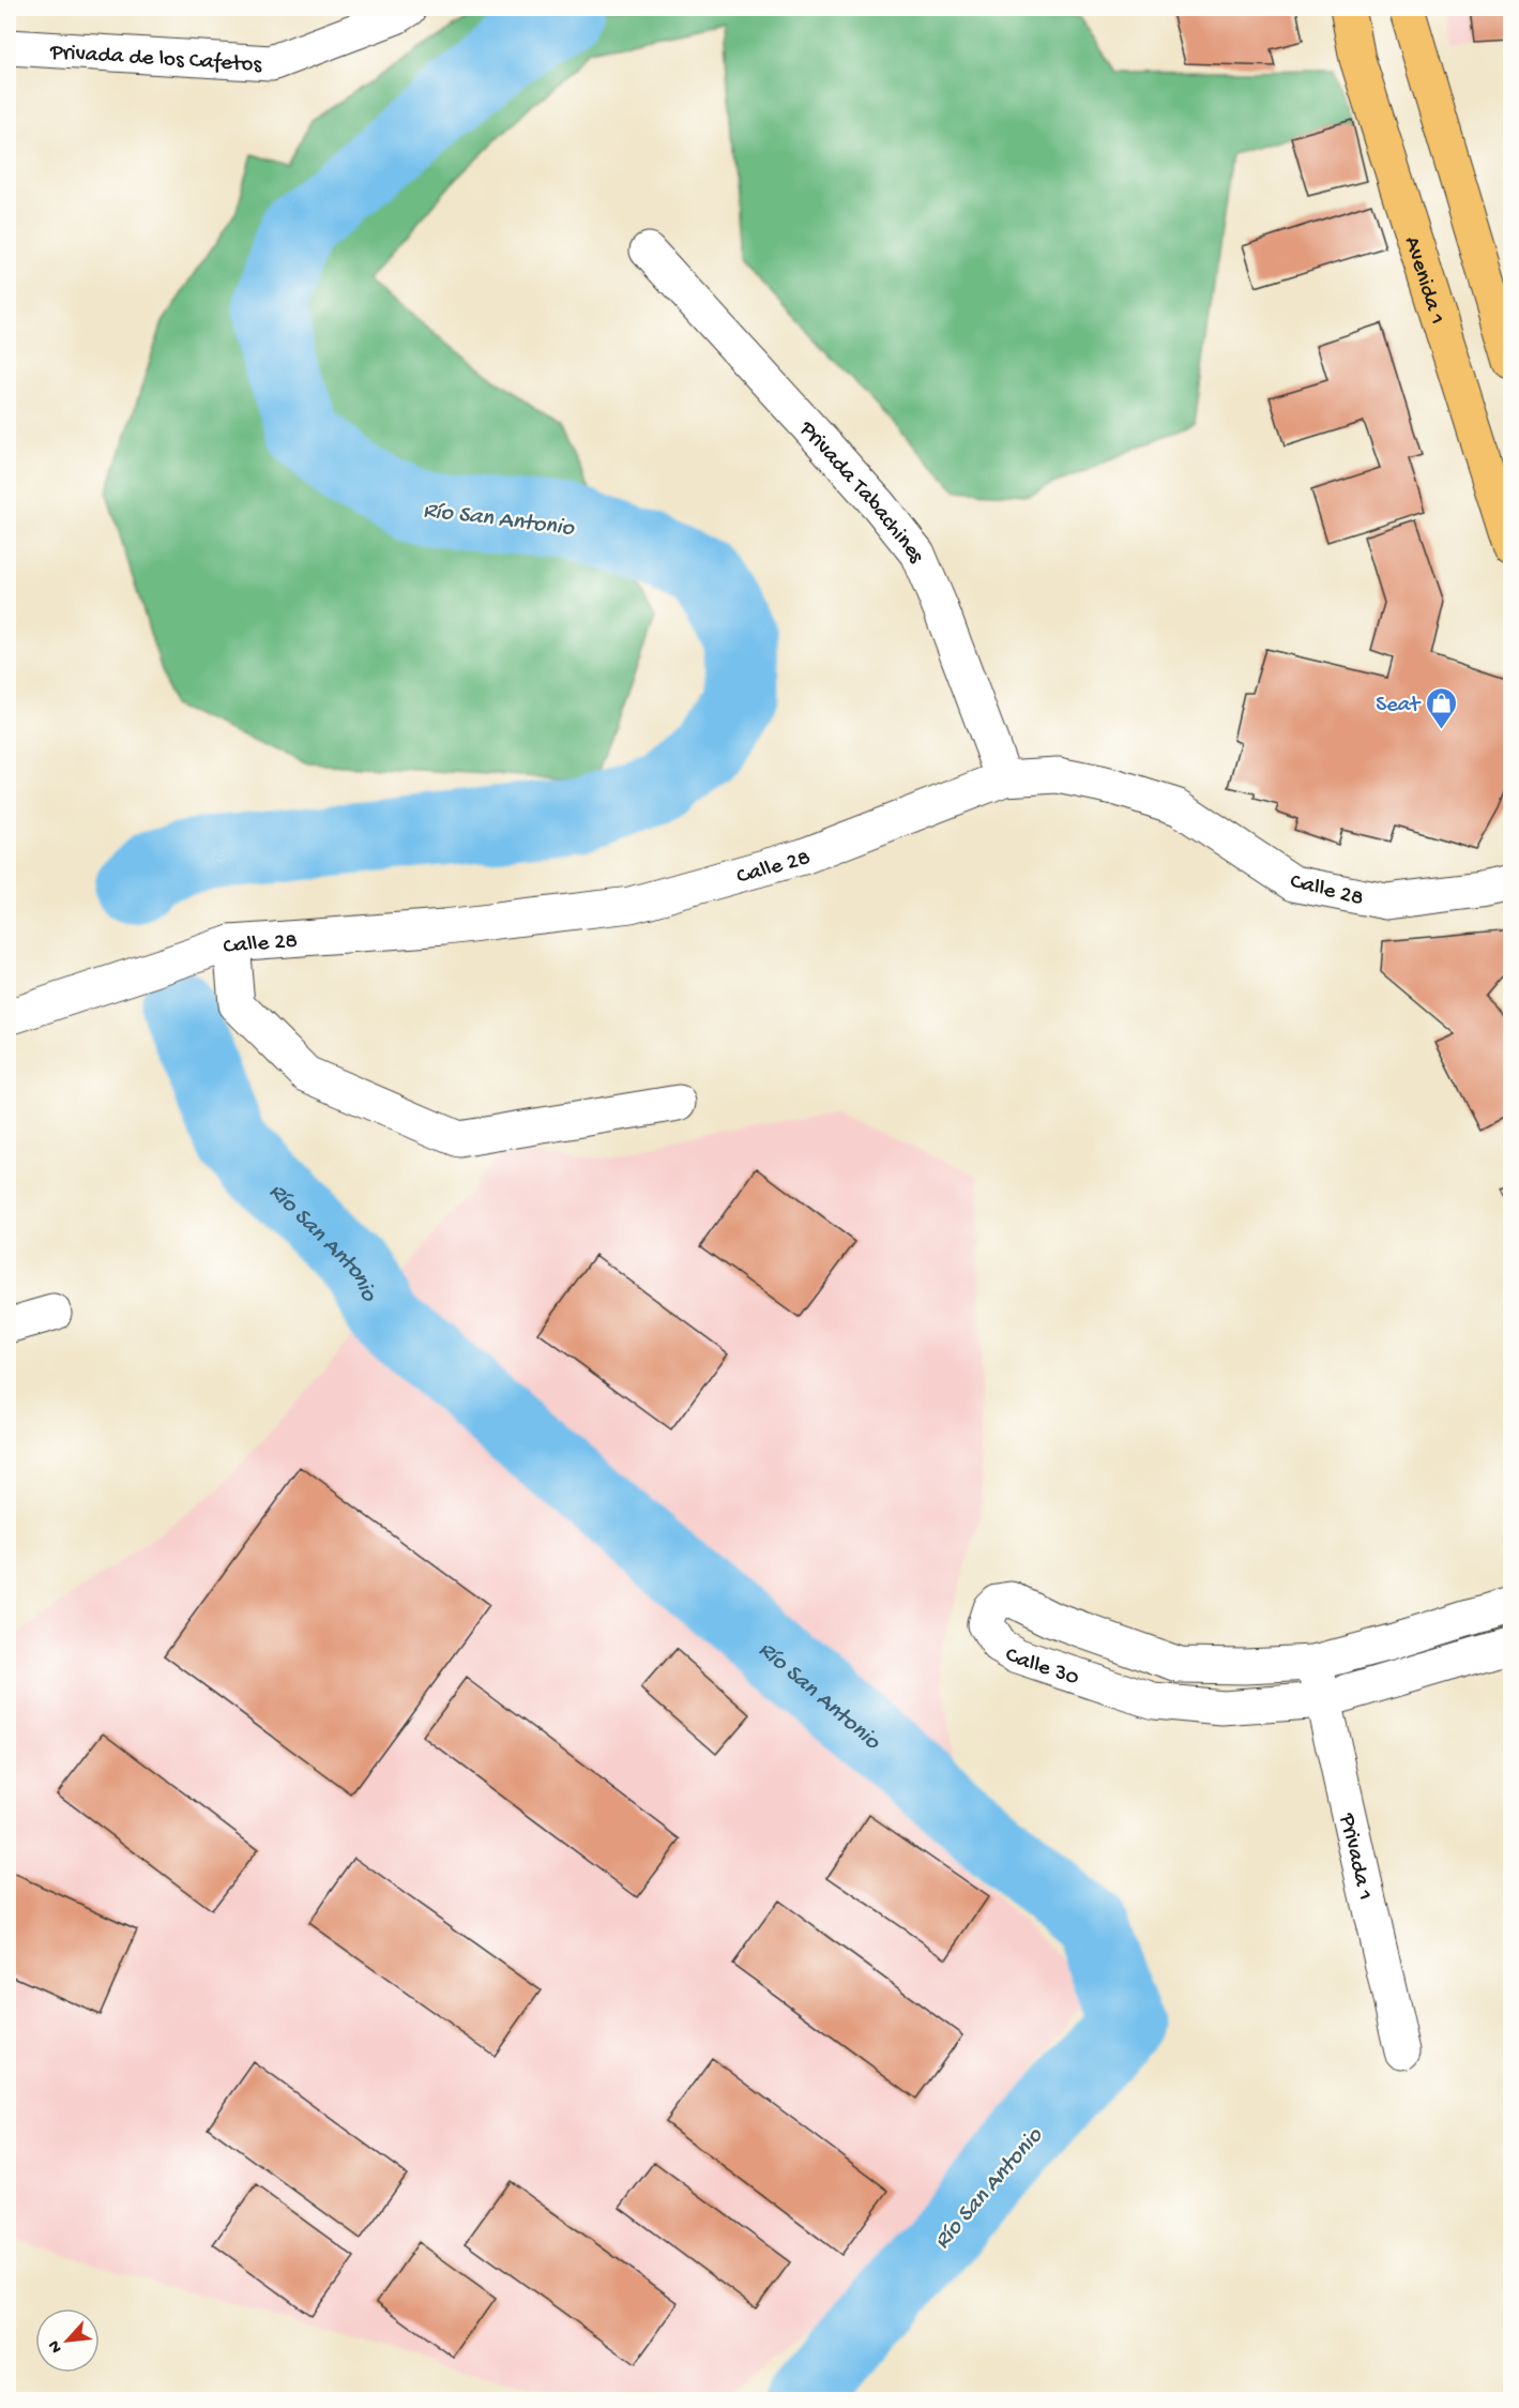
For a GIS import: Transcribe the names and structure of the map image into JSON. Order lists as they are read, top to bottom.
{
  "streets": {
    "main road": ["Avenida 1"],
    "street": [
      "Privada de los Cafetos",
      "Privada Tabachines",
      "Calle 28",
      "Calle 30",
      "Privada 1"
    ]
  },
  "crossings": [
    ["Privada Tabachines", "Calle 28"],
    ["Calle 30", "Privada 1"]
  ],
  "water": ["Río San Antonio"],
  "places": {
    "shop": ["Seat"]
  },
  "north": "bottom left"
}
